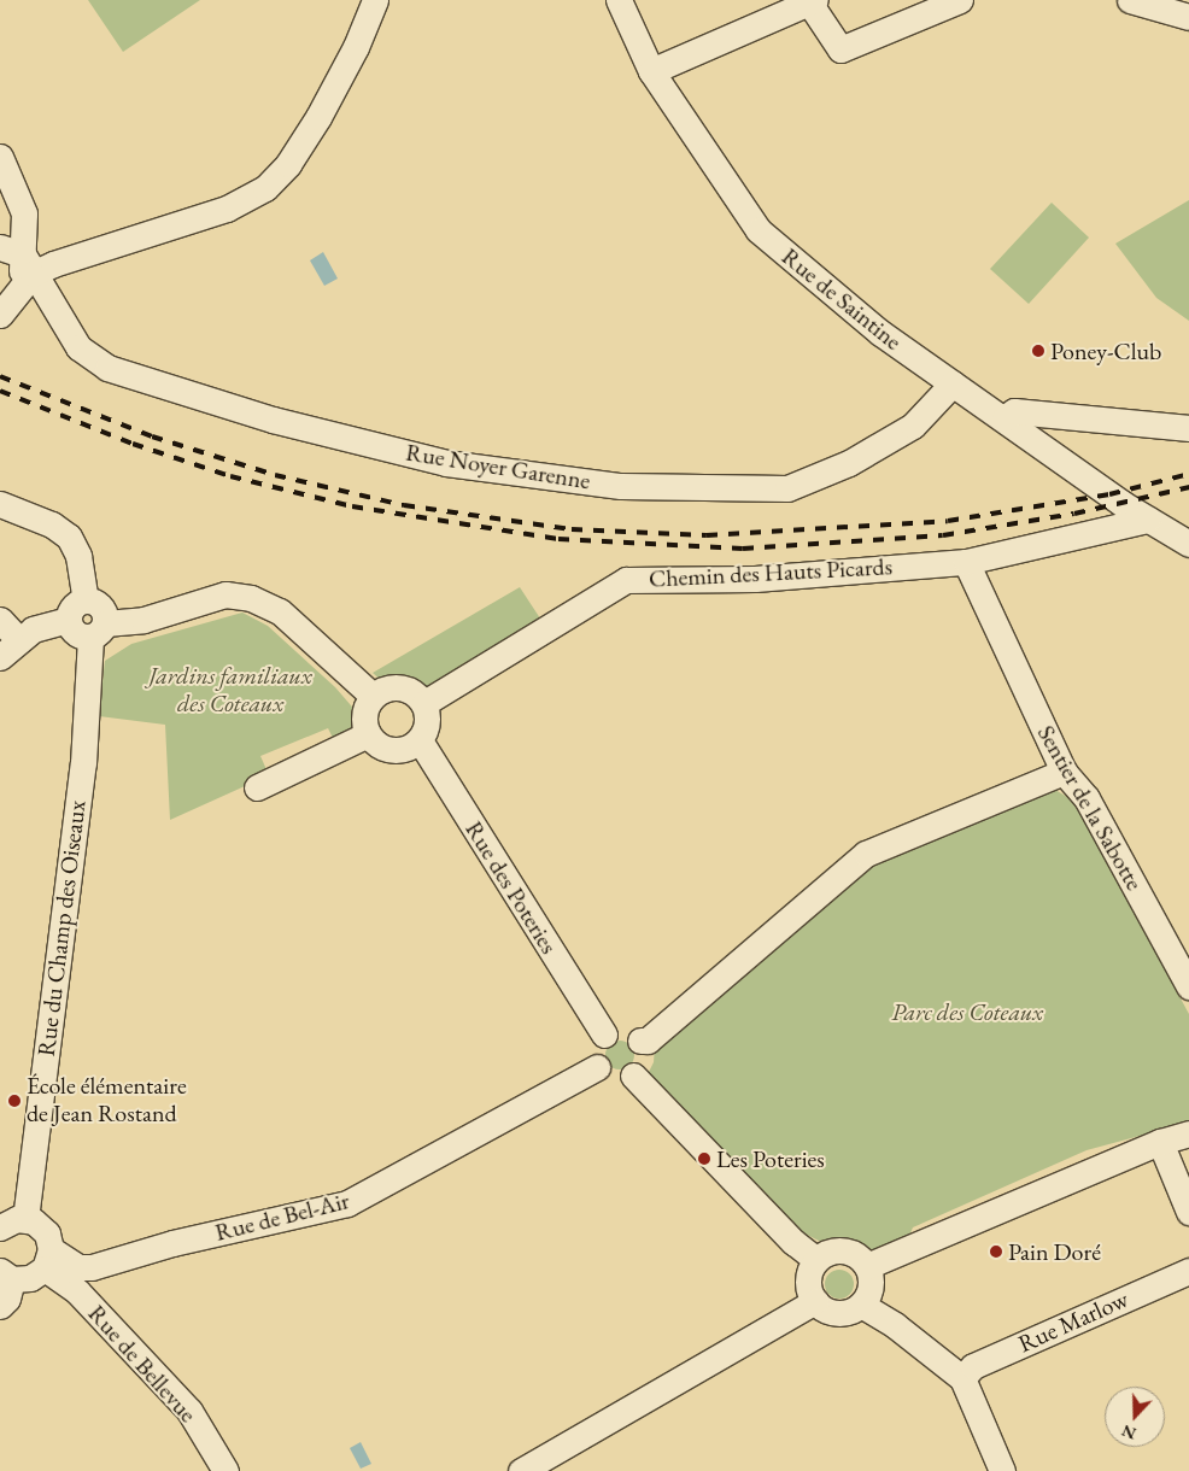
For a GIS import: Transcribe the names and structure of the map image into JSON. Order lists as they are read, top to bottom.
{
  "streets": {
    "street": [
      "Rue de Saintine",
      "Rue Noyer Garenne",
      "Chemin des Hauts Picards",
      "Sentier de la Sabotte",
      "Rue des Poteries",
      "Rue du Champ des Oiseaux",
      "Rue de Bel-Air",
      "Rue Marlow",
      "Rue de Bellevue"
    ]
  },
  "crossings": [
    ["Rue de Saintine", "Rue Noyer Garenne"],
    ["Rue de Saintine", "Chemin des Hauts Picards"],
    ["Chemin des Hauts Picards", "Sentier de la Sabotte"],
    ["Chemin des Hauts Picards", "Rue des Poteries"],
    ["Rue des Poteries", "Rue de Bel-Air"],
    ["Rue de Bel-Air", "Rue de Bellevue"]
  ],
  "parks": ["Jardins familiaux des Coteaux", "Parc des Coteaux"],
  "places": [
    "Poney-Club",
    "École élémentaire de Jean Rostand",
    "Les Poteries",
    "Pain Doré"
  ],
  "north": "bottom"
}
